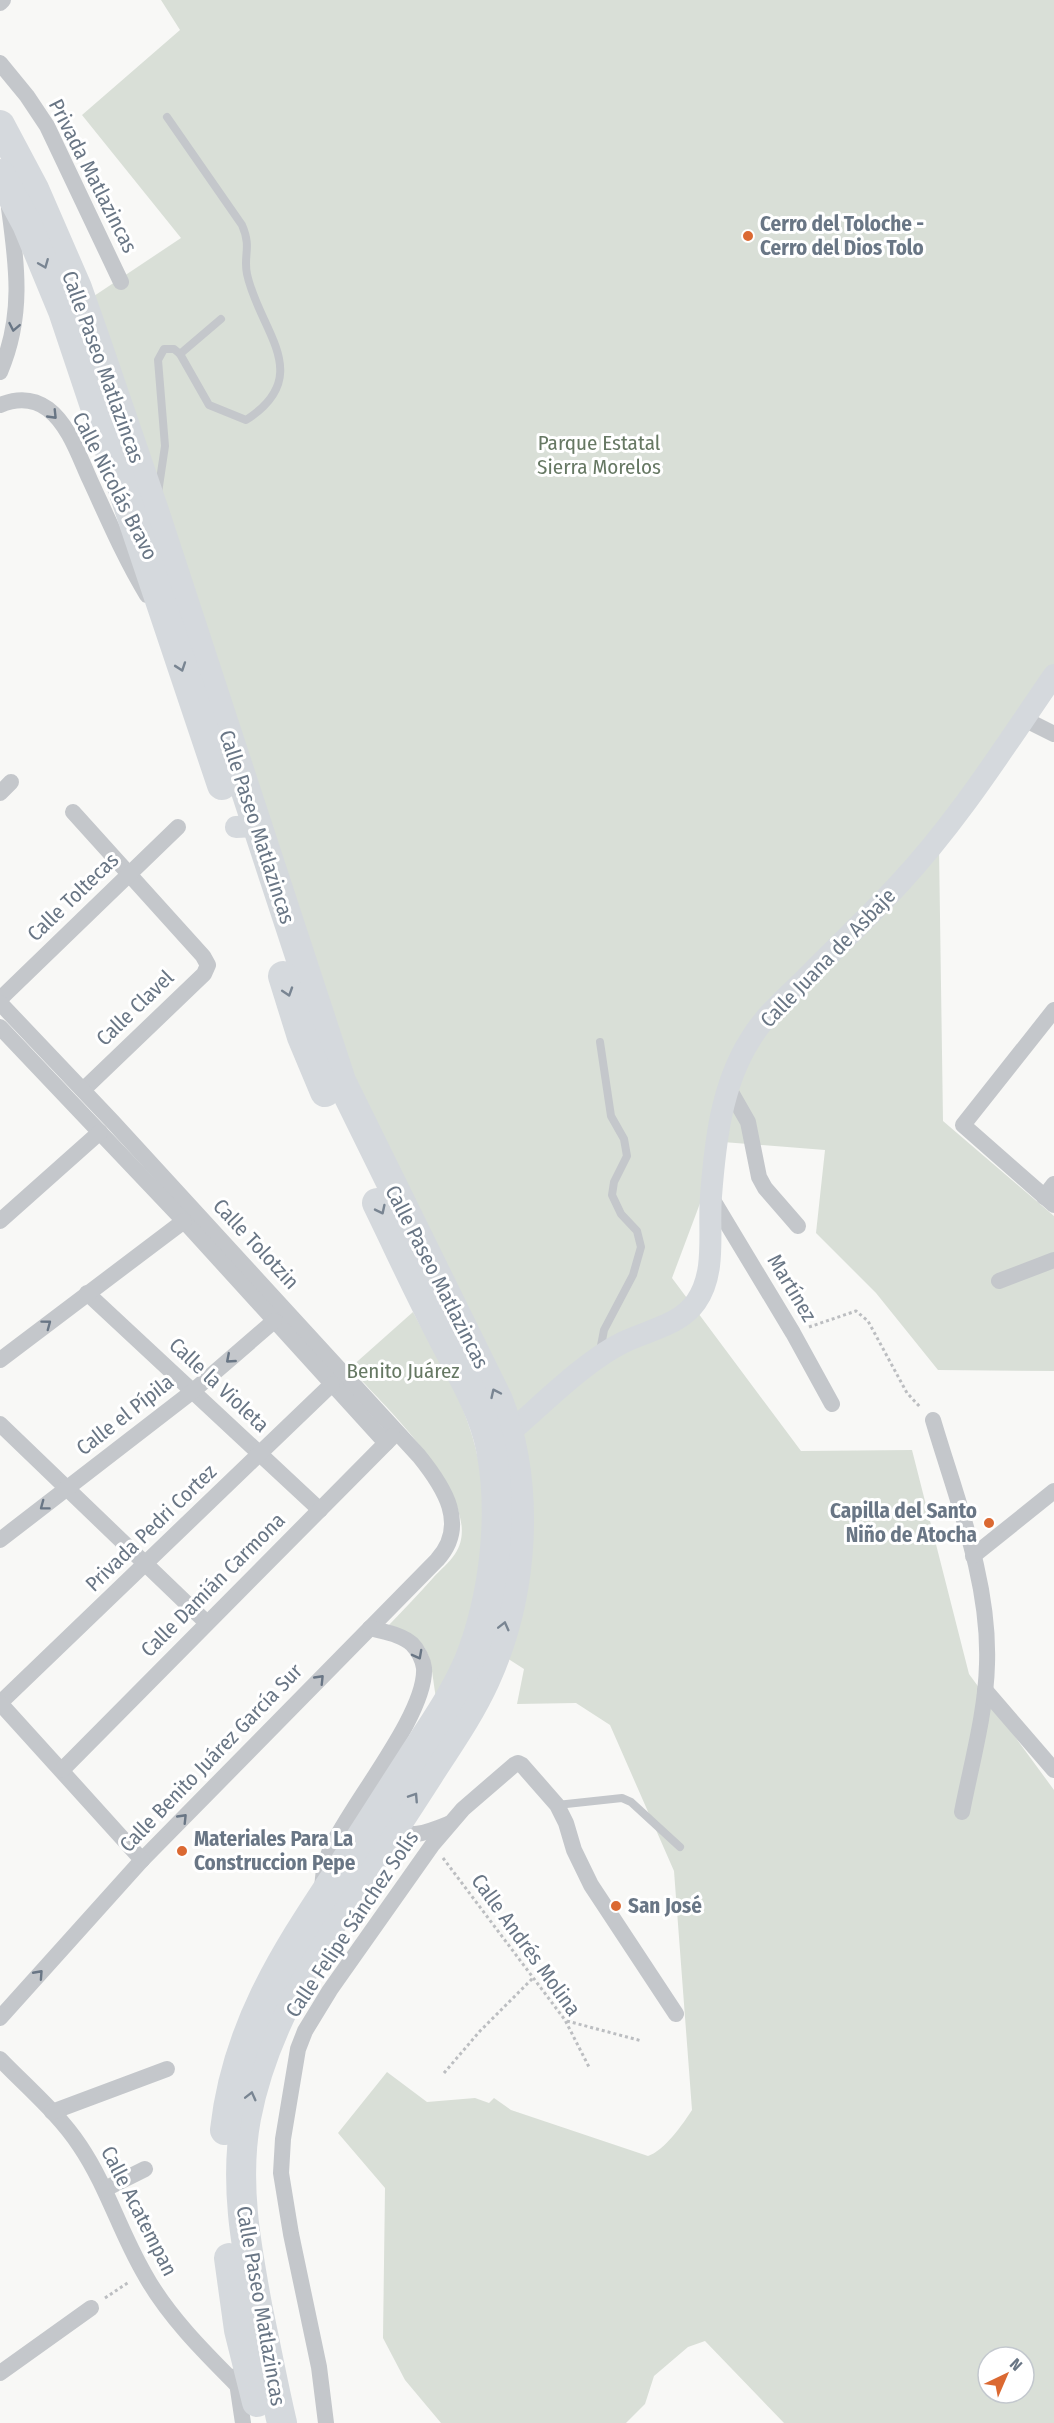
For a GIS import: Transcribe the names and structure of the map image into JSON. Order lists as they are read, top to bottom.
{
  "streets": {
    "highway": ["Calle Paseo Matlazincas"],
    "street": [
      "Privada Matlazincas",
      "Calle Nicolás Bravo",
      "Calle Toltecas",
      "Calle Juana de Asbaje",
      "Calle Clavel",
      "Calle Tolotzin",
      "Martínez",
      "Calle la Violeta",
      "Calle el Pípila",
      "Privada Pedri Cortez",
      "Calle Damián Carmona",
      "Calle Benito Juárez García Sur",
      "Calle Felipe Sánchez Solís",
      "Calle Acatempan"
    ],
    "path": ["Calle Andrés Molina"]
  },
  "crossings": [
    ["Calle Paseo Matlazincas", "Calle Nicolás Bravo"],
    ["Calle Paseo Matlazincas", "Calle Juana de Asbaje"],
    ["Calle Toltecas", "Calle Clavel"],
    ["Calle Toltecas", "Calle Tolotzin"],
    ["Calle Juana de Asbaje", "Martínez"],
    ["Calle Clavel", "Calle Tolotzin"],
    ["Calle Tolotzin", "Calle el Pípila"],
    ["Calle Tolotzin", "Privada Pedri Cortez"],
    ["Calle Tolotzin", "Calle Damián Carmona"],
    ["Calle Tolotzin", "Calle Benito Juárez García Sur"],
    ["Calle la Violeta", "Calle el Pípila"],
    ["Calle la Violeta", "Privada Pedri Cortez"],
    ["Calle la Violeta", "Calle Damián Carmona"],
    ["Calle Felipe Sánchez Solís", "Calle Andrés Molina"]
  ],
  "one_way": ["Calle Nicolás Bravo", "Calle Benito Juárez García Sur"],
  "parks": ["Parque Estatal Sierra Morelos", "Benito Juárez"],
  "places": [
    "Cerro del Toloche - Cerro del Dios Tolo",
    "Capilla del Santo Niño de Atocha",
    "Materiales Para La Construccion Pepe",
    "San José"
  ],
  "north": "top right"
}
